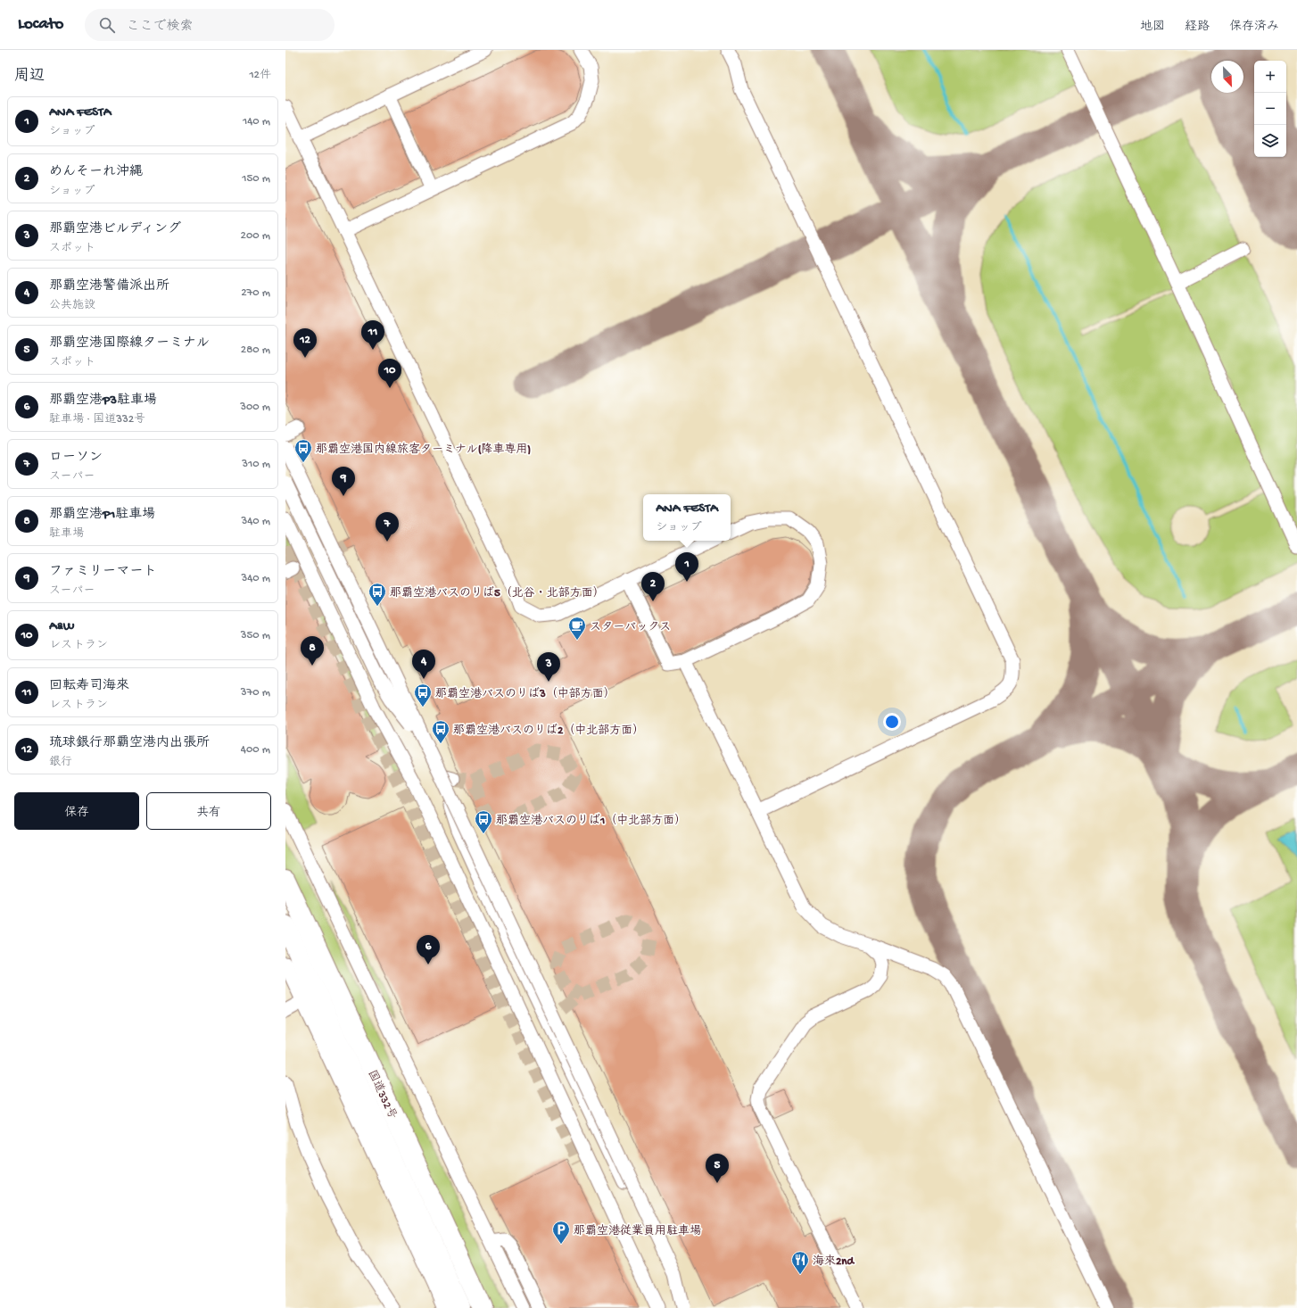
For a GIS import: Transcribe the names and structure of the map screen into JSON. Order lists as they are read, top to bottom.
{
  "streets": {
    "highway": ["国道332号"]
  },
  "places": {
    "bus stop": [
      "那覇空港国内線旅客ターミナル(降車専用)",
      "那覇空港バスのりば5（北谷・北部方面）",
      "那覇空港バスのりば3（中部方面）",
      "那覇空港バスのりば2（中北部方面）",
      "那覇空港バスのりば1（中北部方面）"
    ],
    "cafe": ["スターバックス"],
    "parking": ["那覇空港従業員用駐車場"],
    "restaurant": ["海來2nd"]
  },
  "north": "bottom right",
  "page": {
    "header": "Locato",
    "search": "ここで検索",
    "nav": ["地図", "経路", "保存済み"],
    "heading": ["周辺", "12件"],
    "map_buttons": ["+", "−"],
    "list": [
      {
        "mark": "1",
        "name": "ANA FESTA",
        "note": "ショップ",
        "value": "140 m"
      },
      {
        "mark": "2",
        "name": "めんそーれ沖縄",
        "note": "ショップ",
        "value": "150 m"
      },
      {
        "mark": "3",
        "name": "那覇空港ビルディング",
        "note": "スポット",
        "value": "200 m"
      },
      {
        "mark": "4",
        "name": "那覇空港警備派出所",
        "note": "公共施設",
        "value": "270 m"
      },
      {
        "mark": "5",
        "name": "那覇空港国際線ターミナル",
        "note": "スポット",
        "value": "280 m"
      },
      {
        "mark": "6",
        "name": "那覇空港P3駐車場",
        "note": "駐車場 · 国道332号",
        "value": "300 m"
      },
      {
        "mark": "7",
        "name": "ローソン",
        "note": "スーパー",
        "value": "310 m"
      },
      {
        "mark": "8",
        "name": "那覇空港P1駐車場",
        "note": "駐車場",
        "value": "340 m"
      },
      {
        "mark": "9",
        "name": "ファミリーマート",
        "note": "スーパー",
        "value": "340 m"
      },
      {
        "mark": "10",
        "name": "A&W",
        "note": "レストラン",
        "value": "350 m"
      },
      {
        "mark": "11",
        "name": "回転寿司海來",
        "note": "レストラン",
        "value": "370 m"
      },
      {
        "mark": "12",
        "name": "琉球銀行那覇空港内出張所",
        "note": "銀行",
        "value": "400 m"
      }
    ],
    "pins": [
      "11",
      "12",
      "10",
      "9",
      "7",
      "1",
      "2",
      "8",
      "4",
      "3",
      "6",
      "5"
    ],
    "popup": ["ANA FESTA", "ショップ"],
    "buttons": ["保存", "共有"]
  }
}
